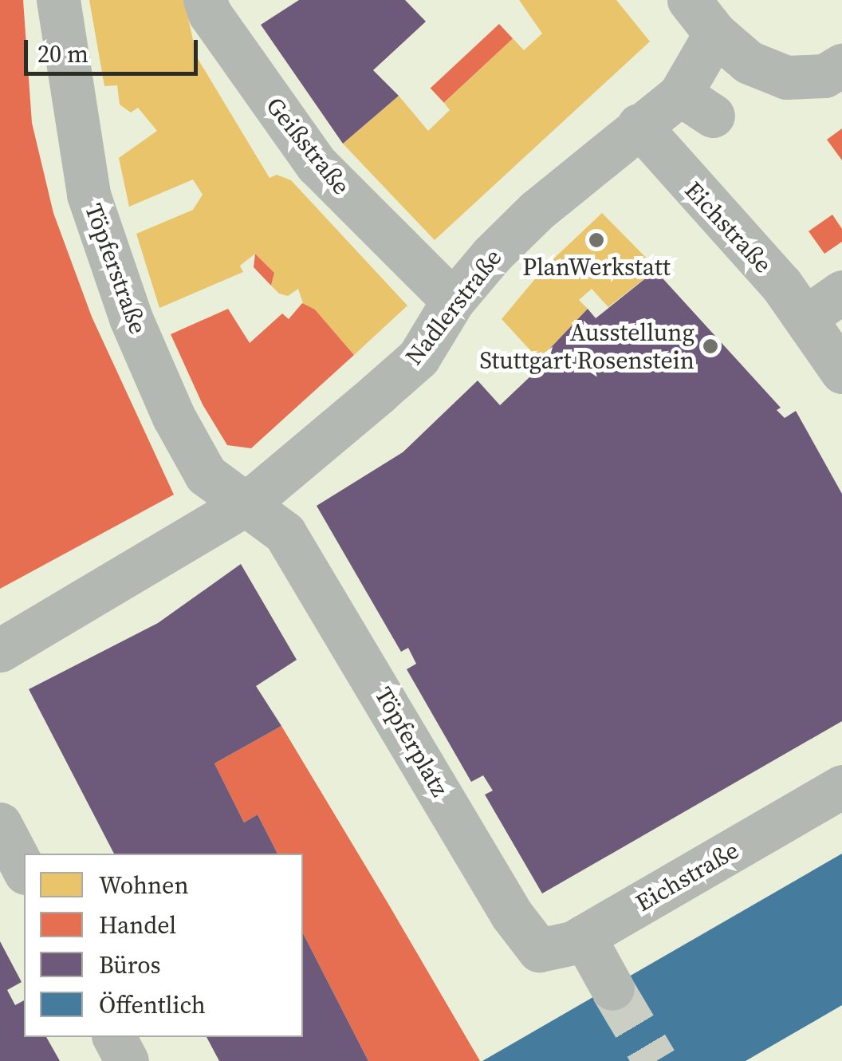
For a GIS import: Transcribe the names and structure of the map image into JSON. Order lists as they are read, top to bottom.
{
  "streets": {
    "street": [
      "Geißstraße",
      "Eichstraße",
      "Töpferstraße",
      "Nadlerstraße",
      "Töpferplatz"
    ]
  },
  "crossings": [
    ["Geißstraße", "Nadlerstraße"],
    ["Eichstraße", "Nadlerstraße"],
    ["Eichstraße", "Töpferplatz"],
    ["Töpferstraße", "Nadlerstraße"],
    ["Töpferstraße", "Töpferplatz"],
    ["Nadlerstraße", "Töpferplatz"]
  ],
  "places": ["PlanWerkstatt", "Ausstellung Stuttgart Rosenstein"],
  "legend": [
    "Wohnen",
    "Handel",
    "Büros",
    "Öffentlich"
  ],
  "scale_bar": "20 m"
}
